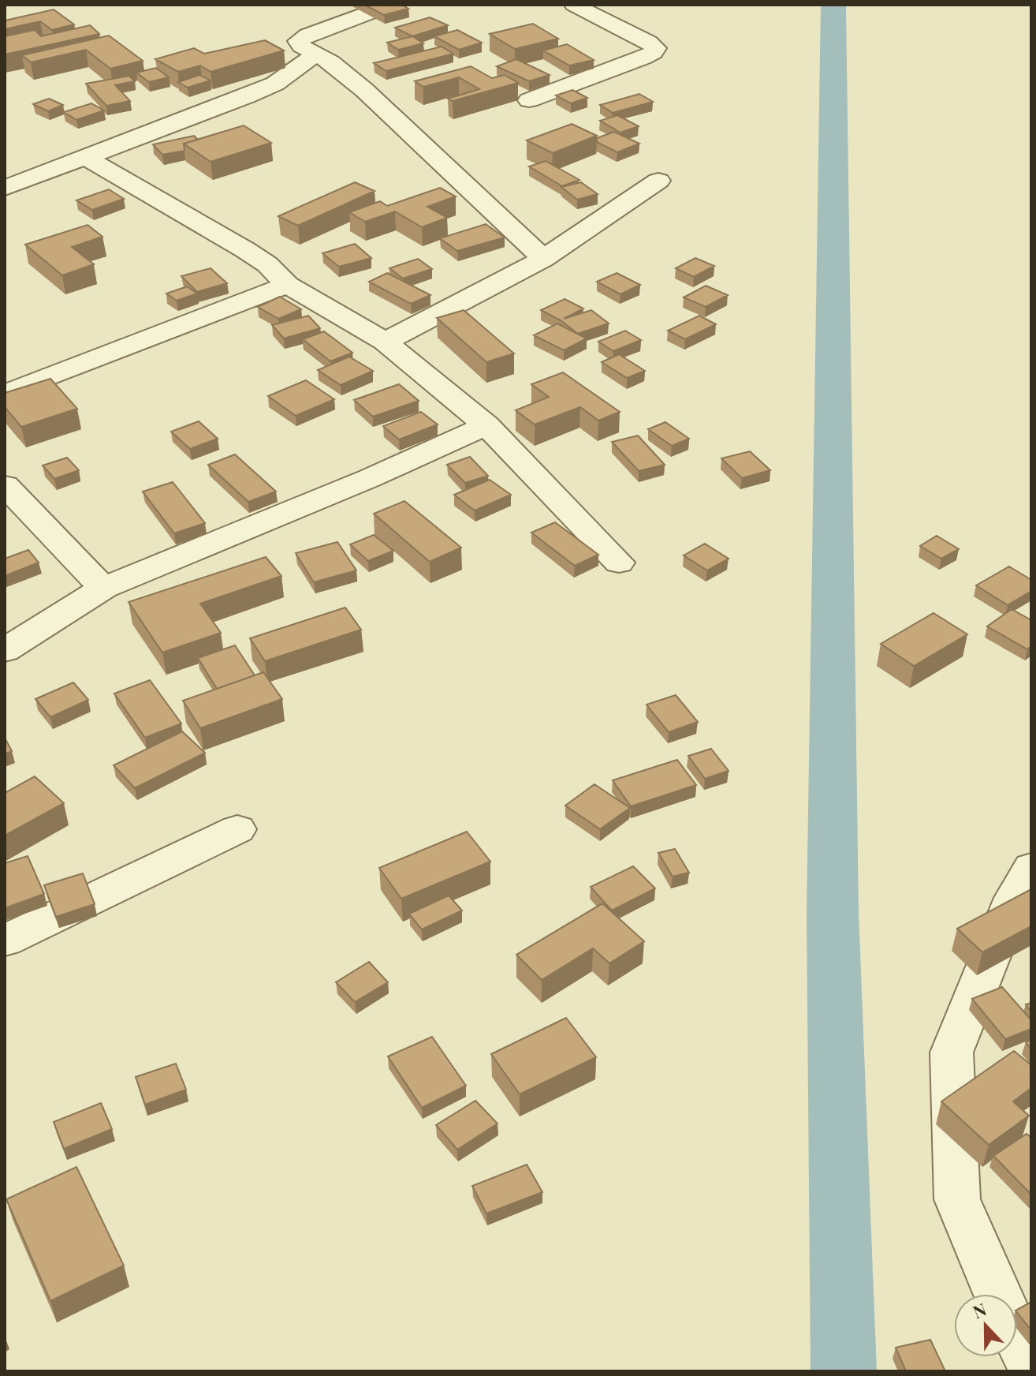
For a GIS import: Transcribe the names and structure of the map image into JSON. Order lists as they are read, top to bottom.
{
  "north": "top"
}
